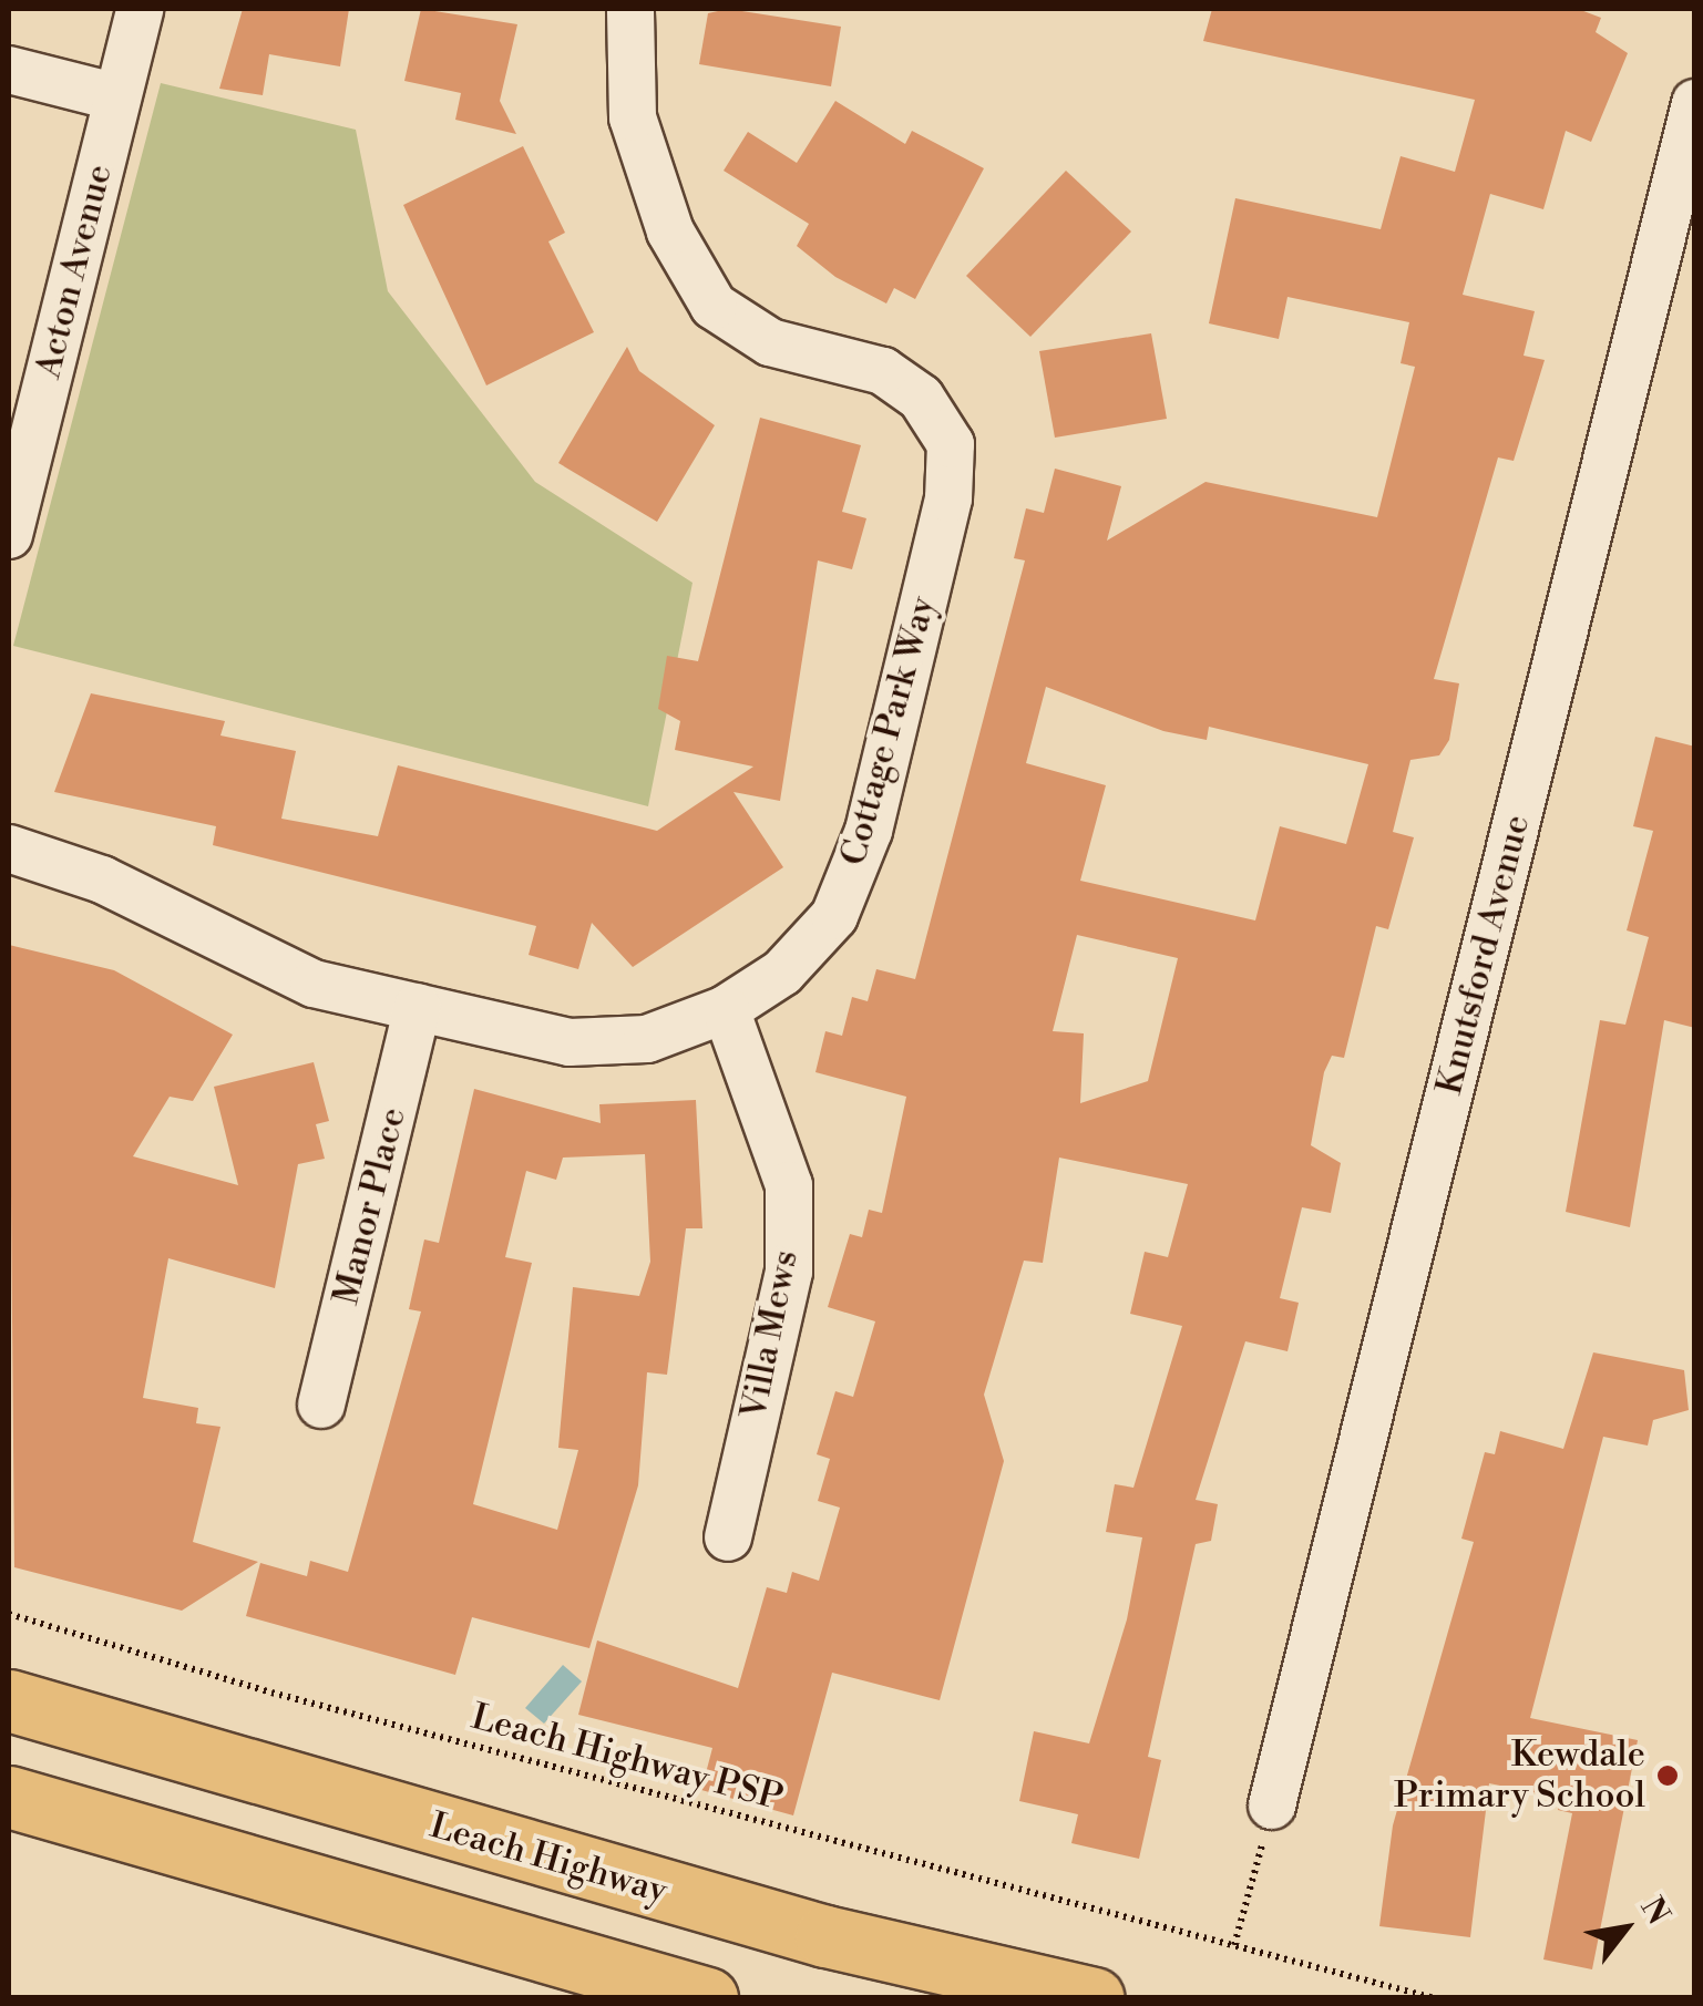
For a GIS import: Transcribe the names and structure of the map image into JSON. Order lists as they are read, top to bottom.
{
  "streets": {
    "highway": ["Leach Highway"],
    "street": [
      "Acton Avenue",
      "Cottage Park Way",
      "Knutsford Avenue",
      "Manor Place",
      "Villa Mews"
    ],
    "path": ["Leach Highway PSP"]
  },
  "crossings": [
    ["Cottage Park Way", "Manor Place"],
    ["Cottage Park Way", "Villa Mews"]
  ],
  "places": ["Kewdale Primary School"],
  "north": "top right"
}
